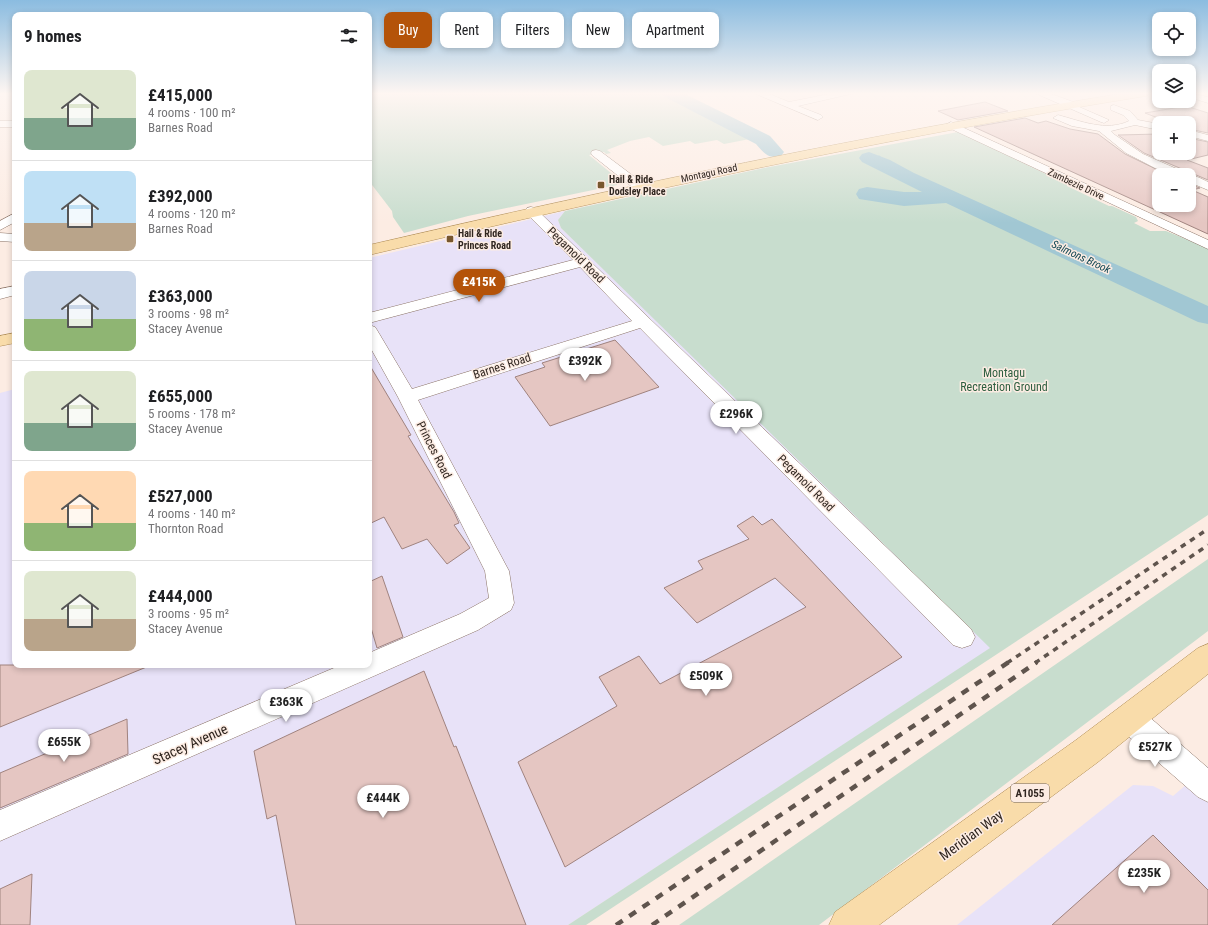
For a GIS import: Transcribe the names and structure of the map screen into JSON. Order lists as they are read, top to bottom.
{
  "streets": {
    "main road": ["Montagu Road", "A1055", "Meridian Way"],
    "street": [
      "Zambezie Drive",
      "Pegamoid Road",
      "Barnes Road",
      "Princes Road",
      "Stacey Avenue"
    ]
  },
  "crossings": [
    ["Montagu Road", "Pegamoid Road"],
    ["Pegamoid Road", "Barnes Road"],
    ["Barnes Road", "Princes Road"],
    ["Princes Road", "Stacey Avenue"]
  ],
  "water": ["Salmons Brook"],
  "parks": ["Montagu Recreation Ground"],
  "places": {
    "transit": ["Hail & Ride Dodsley Place", "Hail & Ride Princes Road"]
  },
  "page": {
    "map_buttons": ["+", "−"],
    "chip": [
      "Buy",
      "Rent",
      "Filters",
      "New",
      "Apartment"
    ],
    "heading": "9 homes",
    "list": [
      {
        "name": "£415,000",
        "note": "4 rooms · 100 m² · Barnes Road"
      },
      {
        "name": "£392,000",
        "note": "4 rooms · 120 m² · Barnes Road"
      },
      {
        "name": "£363,000",
        "note": "3 rooms · 98 m² · Stacey Avenue"
      },
      {
        "name": "£655,000",
        "note": "5 rooms · 178 m² · Stacey Avenue"
      },
      {
        "name": "£527,000",
        "note": "4 rooms · 140 m² · Thornton Road"
      },
      {
        "name": "£444,000",
        "note": "3 rooms · 95 m² · Stacey Avenue"
      }
    ],
    "price": [
      "£415K",
      "£392K",
      "£296K",
      "£509K",
      "£363K",
      "£655K",
      "£527K",
      "£444K",
      "£235K"
    ]
  }
}
